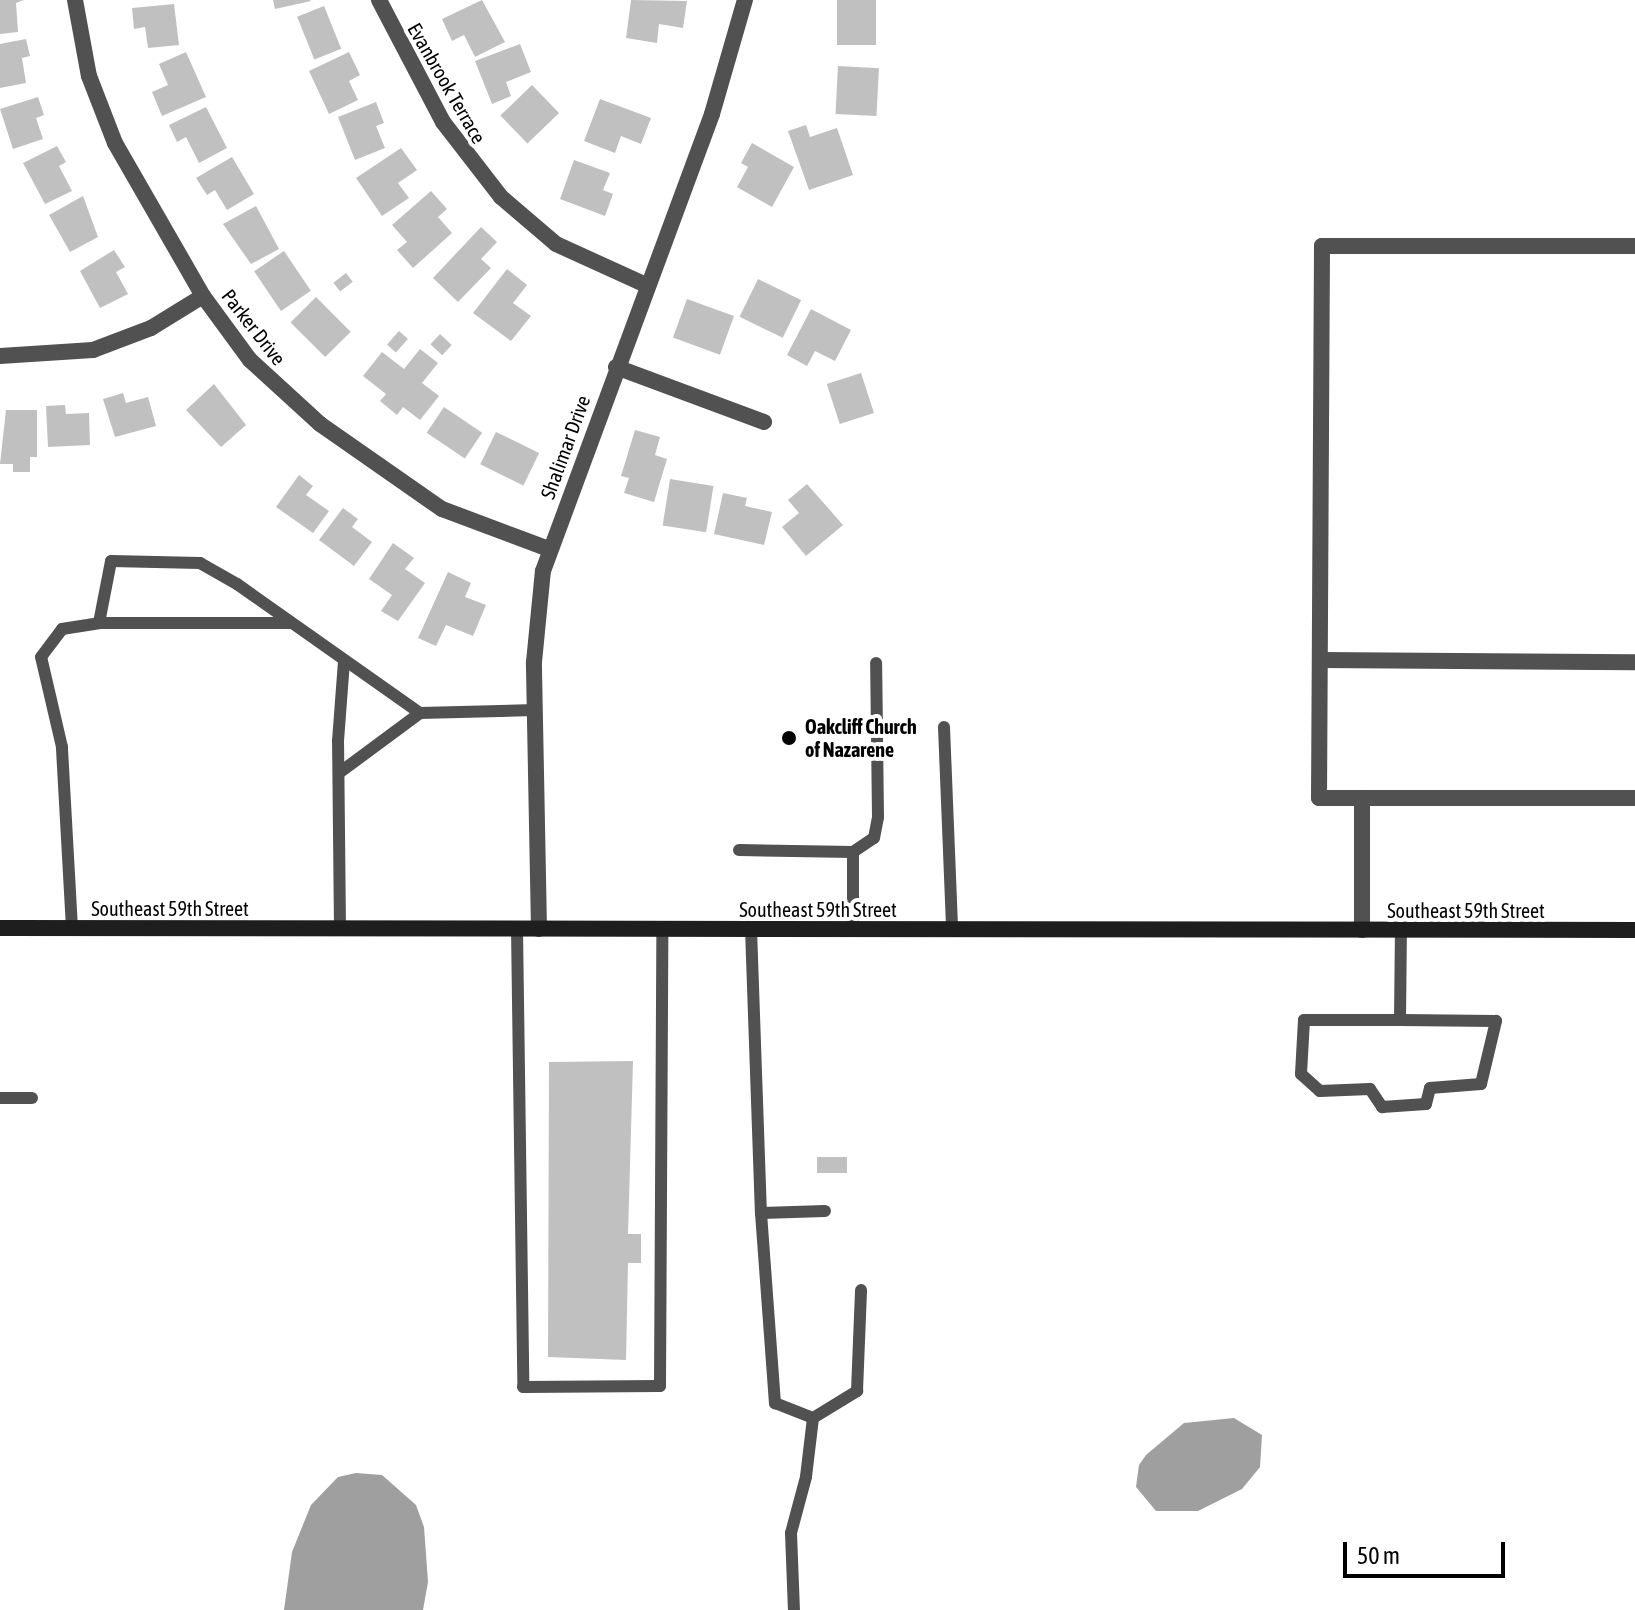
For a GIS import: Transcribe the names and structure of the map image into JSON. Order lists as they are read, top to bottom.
{
  "streets": {
    "main road": ["Southeast 59th Street"],
    "street": ["Evanbrook Terrace", "Parker Drive", "Shalimar Drive"]
  },
  "crossings": [
    ["Evanbrook Terrace", "Shalimar Drive"],
    ["Parker Drive", "Shalimar Drive"],
    ["Shalimar Drive", "Southeast 59th Street"]
  ],
  "places": ["Oakcliff Church of Nazarene"],
  "scale_bar": "50 m"
}
